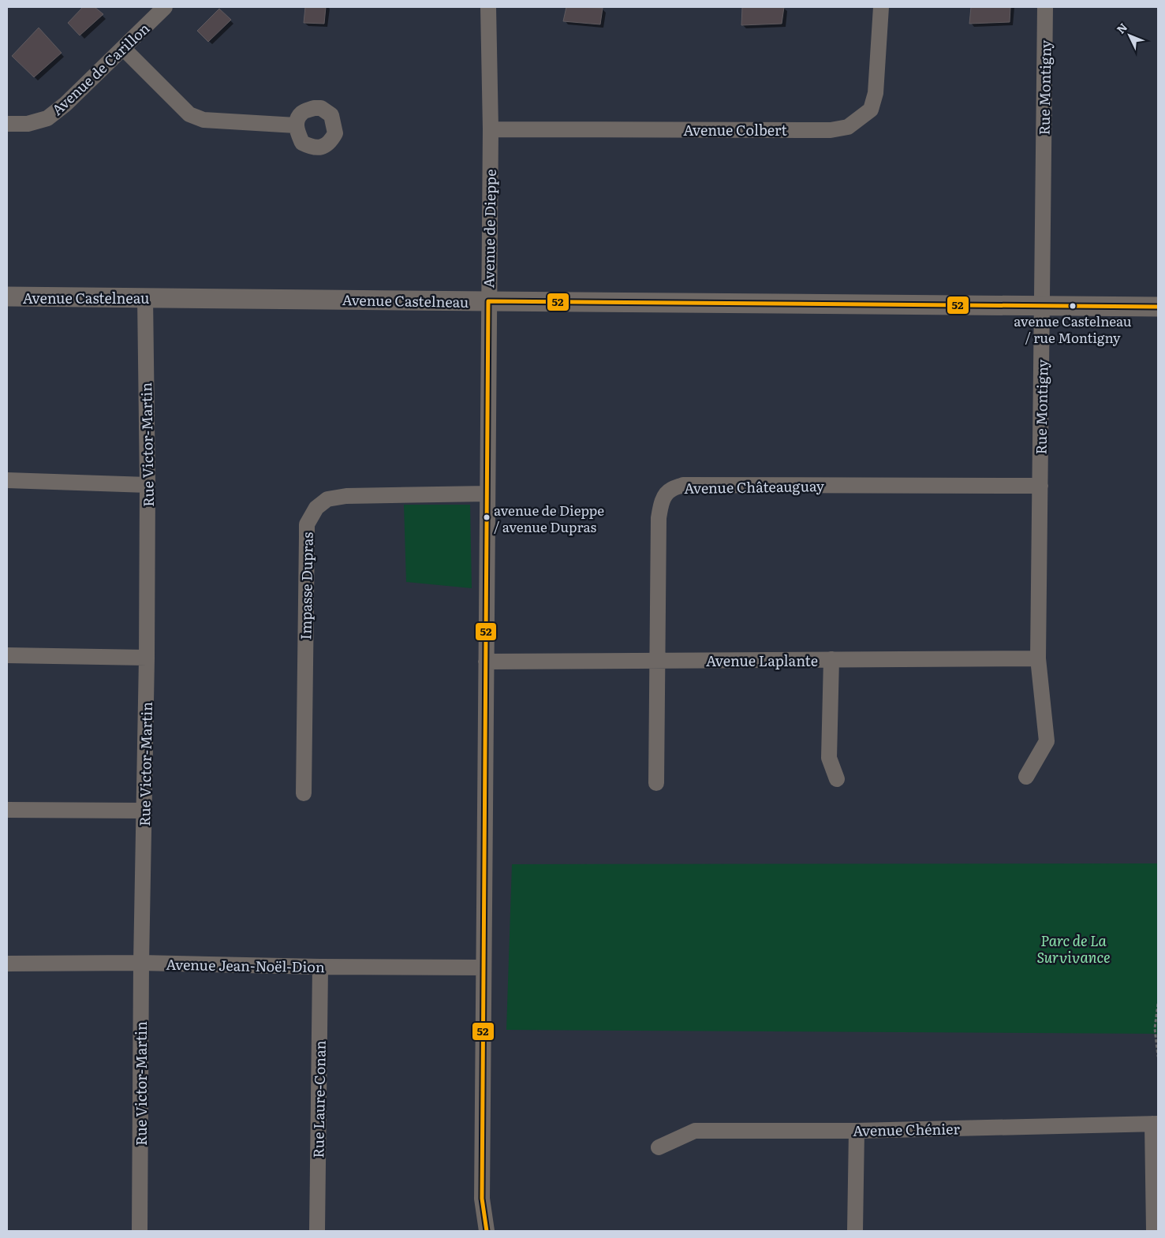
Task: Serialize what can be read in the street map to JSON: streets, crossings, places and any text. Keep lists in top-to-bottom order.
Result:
{
  "streets": {
    "street": [
      "Avenue de Carillon",
      "Rue Montigny",
      "Avenue Colbert",
      "Avenue de Dieppe",
      "Avenue Castelneau",
      "Rue Victor-Martin",
      "Avenue Châteauguay",
      "Impasse Dupras",
      "Avenue Laplante",
      "Avenue Jean-Noël-Dion",
      "Rue Laure-Conan",
      "Avenue Chénier"
    ]
  },
  "crossings": [
    ["Rue Montigny", "Avenue Castelneau"],
    ["Rue Montigny", "Avenue Châteauguay"],
    ["Rue Montigny", "Avenue Laplante"],
    ["Avenue Colbert", "Avenue de Dieppe"],
    ["Avenue de Dieppe", "Avenue Castelneau"],
    ["Avenue de Dieppe", "Impasse Dupras"],
    ["Avenue de Dieppe", "Avenue Laplante"],
    ["Avenue de Dieppe", "Avenue Jean-Noël-Dion"],
    ["Avenue Castelneau", "Rue Victor-Martin"],
    ["Rue Victor-Martin", "Avenue Jean-Noël-Dion"],
    ["Avenue Châteauguay", "Avenue Laplante"],
    ["Avenue Jean-Noël-Dion", "Rue Laure-Conan"]
  ],
  "parks": ["Parc de La Survivance"],
  "places": ["avenue Castelneau / rue Montigny", "avenue de Dieppe / avenue Dupras"],
  "lines": ["transit line 52"],
  "north": "top left"
}
